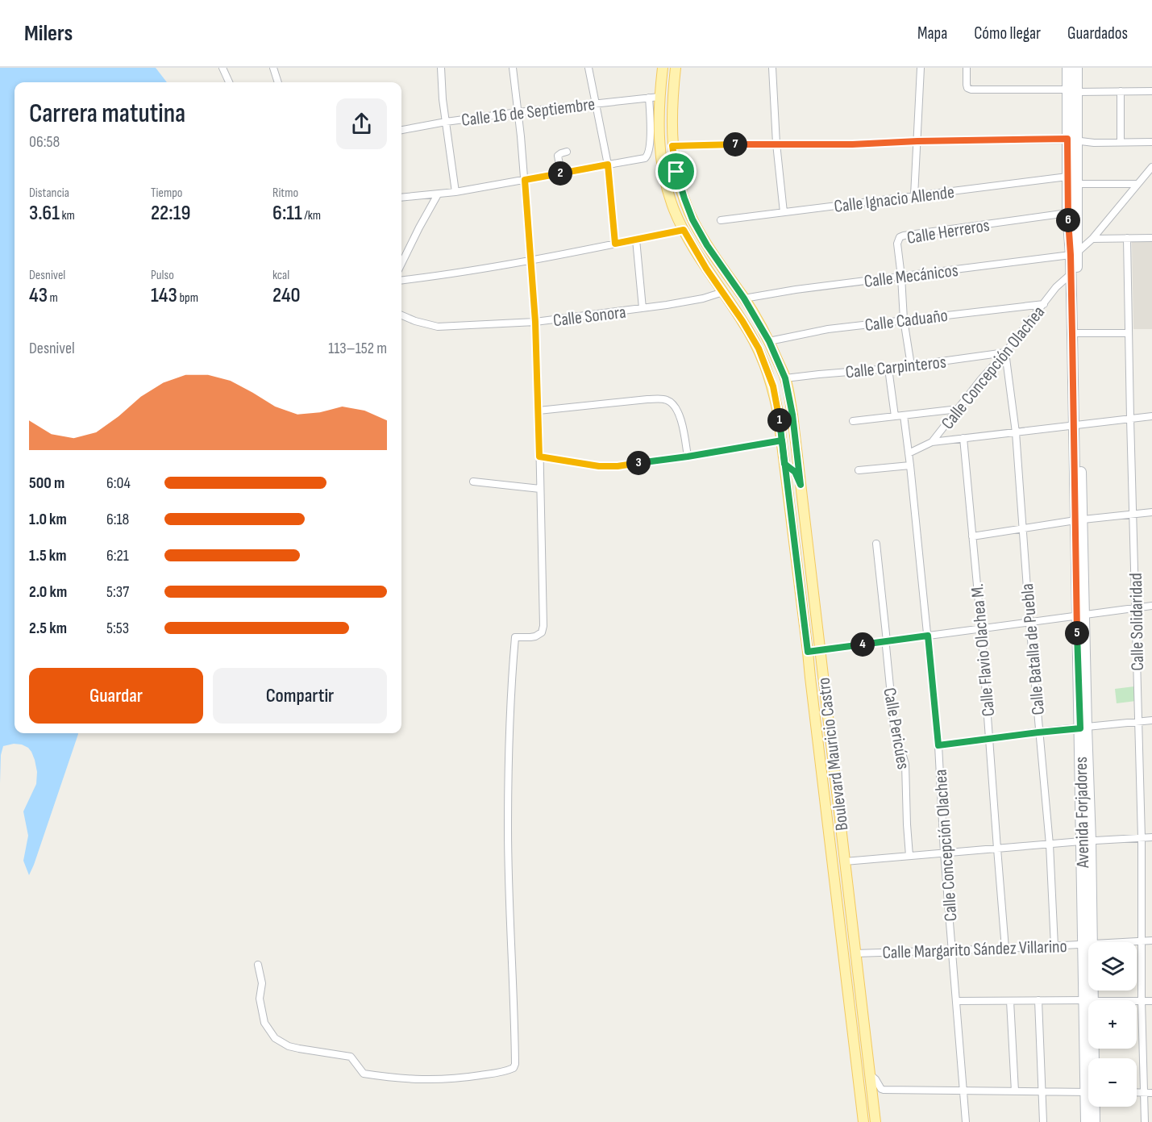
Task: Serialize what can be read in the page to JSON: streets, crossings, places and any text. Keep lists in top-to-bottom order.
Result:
{
  "streets": {
    "main road": ["Boulevard Mauricio Castro", "Avenida Forjadores"],
    "street": [
      "Calle 16 de Septiembre",
      "Calle Ignacio Allende",
      "Calle Herreros",
      "Calle Mecánicos",
      "Calle Sonora",
      "Calle Caduaño",
      "Calle Carpinteros",
      "Calle Concepción Olachea",
      "Calle Solidaridad",
      "Calle Batalla de Puebla",
      "Calle Flavio Olachea M.",
      "Calle Pericúes",
      "Calle Margarito Sández Villarino"
    ]
  },
  "crossings": [
    ["Calle 16 de Septiembre", "Boulevard Mauricio Castro"],
    ["Calle Ignacio Allende", "Avenida Forjadores"],
    ["Calle Herreros", "Calle Mecánicos"],
    ["Calle Herreros", "Calle Caduaño"],
    ["Calle Herreros", "Calle Carpinteros"],
    ["Calle Herreros", "Avenida Forjadores"],
    ["Calle Mecánicos", "Boulevard Mauricio Castro"],
    ["Calle Mecánicos", "Avenida Forjadores"],
    ["Calle Sonora", "Boulevard Mauricio Castro"],
    ["Calle Caduaño", "Calle Concepción Olachea"],
    ["Calle Caduaño", "Boulevard Mauricio Castro"],
    ["Calle Carpinteros", "Calle Concepción Olachea"],
    ["Calle Carpinteros", "Calle Batalla de Puebla"],
    ["Calle Carpinteros", "Boulevard Mauricio Castro"],
    ["Calle Concepción Olachea", "Calle Batalla de Puebla"],
    ["Calle Concepción Olachea", "Avenida Forjadores"],
    ["Calle Concepción Olachea", "Calle Margarito Sández Villarino"],
    ["Calle Solidaridad", "Calle Margarito Sández Villarino"],
    ["Calle Batalla de Puebla", "Calle Margarito Sández Villarino"],
    ["Calle Flavio Olachea M.", "Calle Margarito Sández Villarino"],
    ["Boulevard Mauricio Castro", "Calle Margarito Sández Villarino"],
    ["Avenida Forjadores", "Calle Margarito Sández Villarino"]
  ],
  "page": {
    "header": "Milers",
    "nav": ["Mapa", "Cómo llegar", "Guardados"],
    "heading": ["Carrera matutina", "06:58"],
    "pins": [
      "7",
      "2",
      "6",
      "1",
      "3",
      "5",
      "4"
    ],
    "stats": [
      ["Distancia", "3.61 km"],
      ["Tiempo", "22:19"],
      ["Ritmo", "6:11 /km"],
      ["Desnivel", "43 m"],
      ["Pulso", "143 bpm"],
      ["kcal", "240"]
    ],
    "chart": ["Desnivel", "113–152 m"],
    "list": [
      {
        "name": "500 m",
        "note": "6:04"
      },
      {
        "name": "1.0 km",
        "note": "6:18"
      },
      {
        "name": "1.5 km",
        "note": "6:21"
      },
      {
        "name": "2.0 km",
        "note": "5:37"
      },
      {
        "name": "2.5 km",
        "note": "5:53"
      }
    ],
    "buttons": ["Guardar", "Compartir"],
    "map_buttons": ["+", "−"]
  }
}
